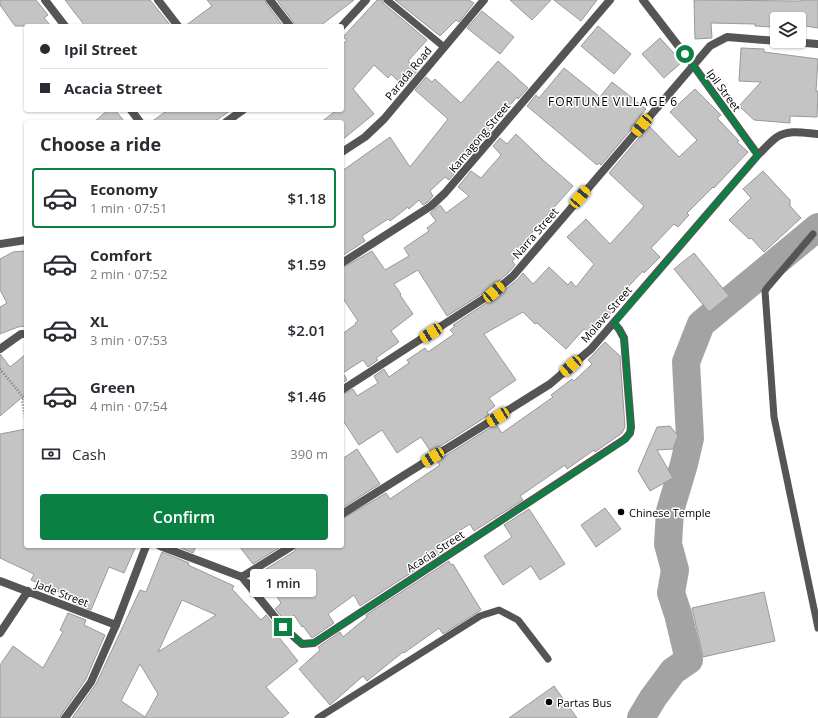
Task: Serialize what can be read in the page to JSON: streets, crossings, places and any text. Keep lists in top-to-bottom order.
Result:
{
  "streets": {
    "street": [
      "Parada Road",
      "Ipil Street",
      "Kamagong Street",
      "Narra Street",
      "Molave Street",
      "Acacia Street",
      "Jade Street"
    ]
  },
  "crossings": [
    ["Ipil Street", "Narra Street"],
    ["Ipil Street", "Molave Street"],
    ["Molave Street", "Acacia Street"]
  ],
  "districts": ["FORTUNE VILLAGE 6"],
  "places": ["Chinese Temple", "Partas Bus"],
  "page": {
    "banner": ["Ipil Street", "Acacia Street"],
    "heading": "Choose a ride",
    "list": [
      {
        "name": "Economy",
        "note": "1 min · 07:51",
        "value": "$1.18"
      },
      {
        "name": "Comfort",
        "note": "2 min · 07:52",
        "value": "$1.59"
      },
      {
        "name": "XL",
        "note": "3 min · 07:53",
        "value": "$2.01"
      },
      {
        "name": "Green",
        "note": "4 min · 07:54",
        "value": "$1.46"
      }
    ],
    "pay": ["Cash", "390 m"],
    "buttons": "Confirm",
    "bubble": "1 min"
  }
}
